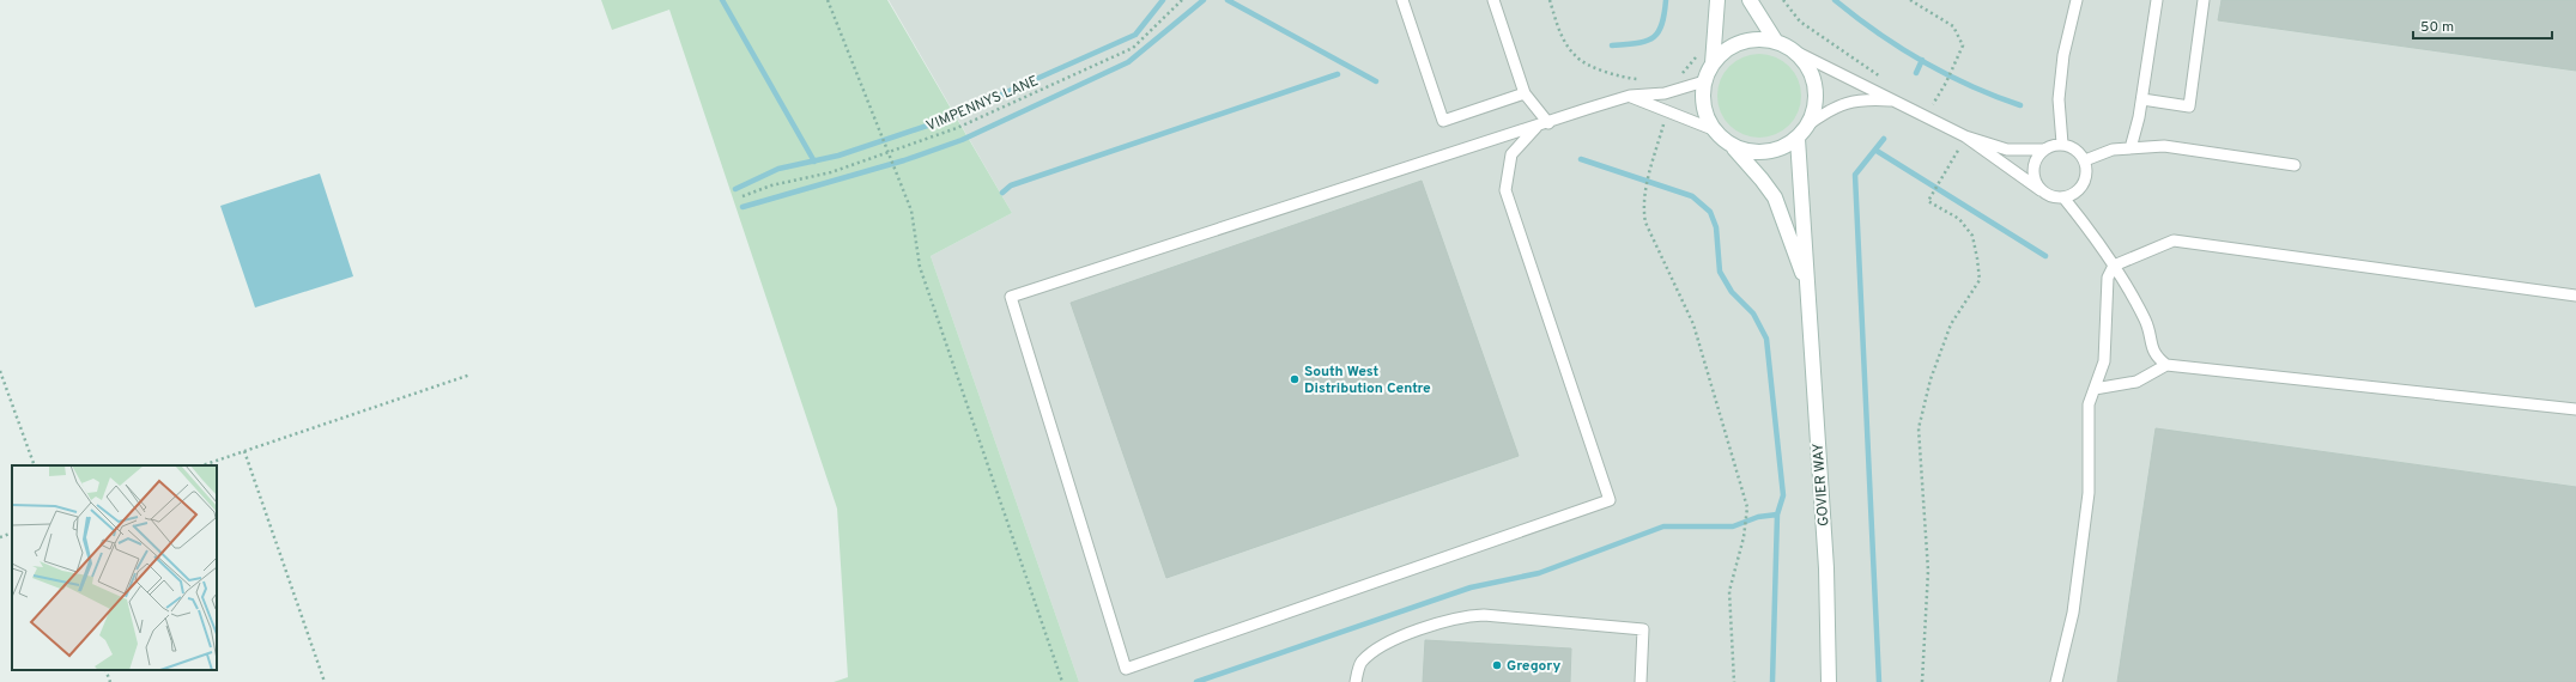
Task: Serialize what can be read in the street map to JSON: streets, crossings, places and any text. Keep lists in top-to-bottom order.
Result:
{
  "streets": {
    "street": ["GOVIER WAY"],
    "path": ["VIMPENNYS LANE"]
  },
  "places": ["South West Distribution Centre", "Gregory"],
  "scale_bar": "50 m"
}
